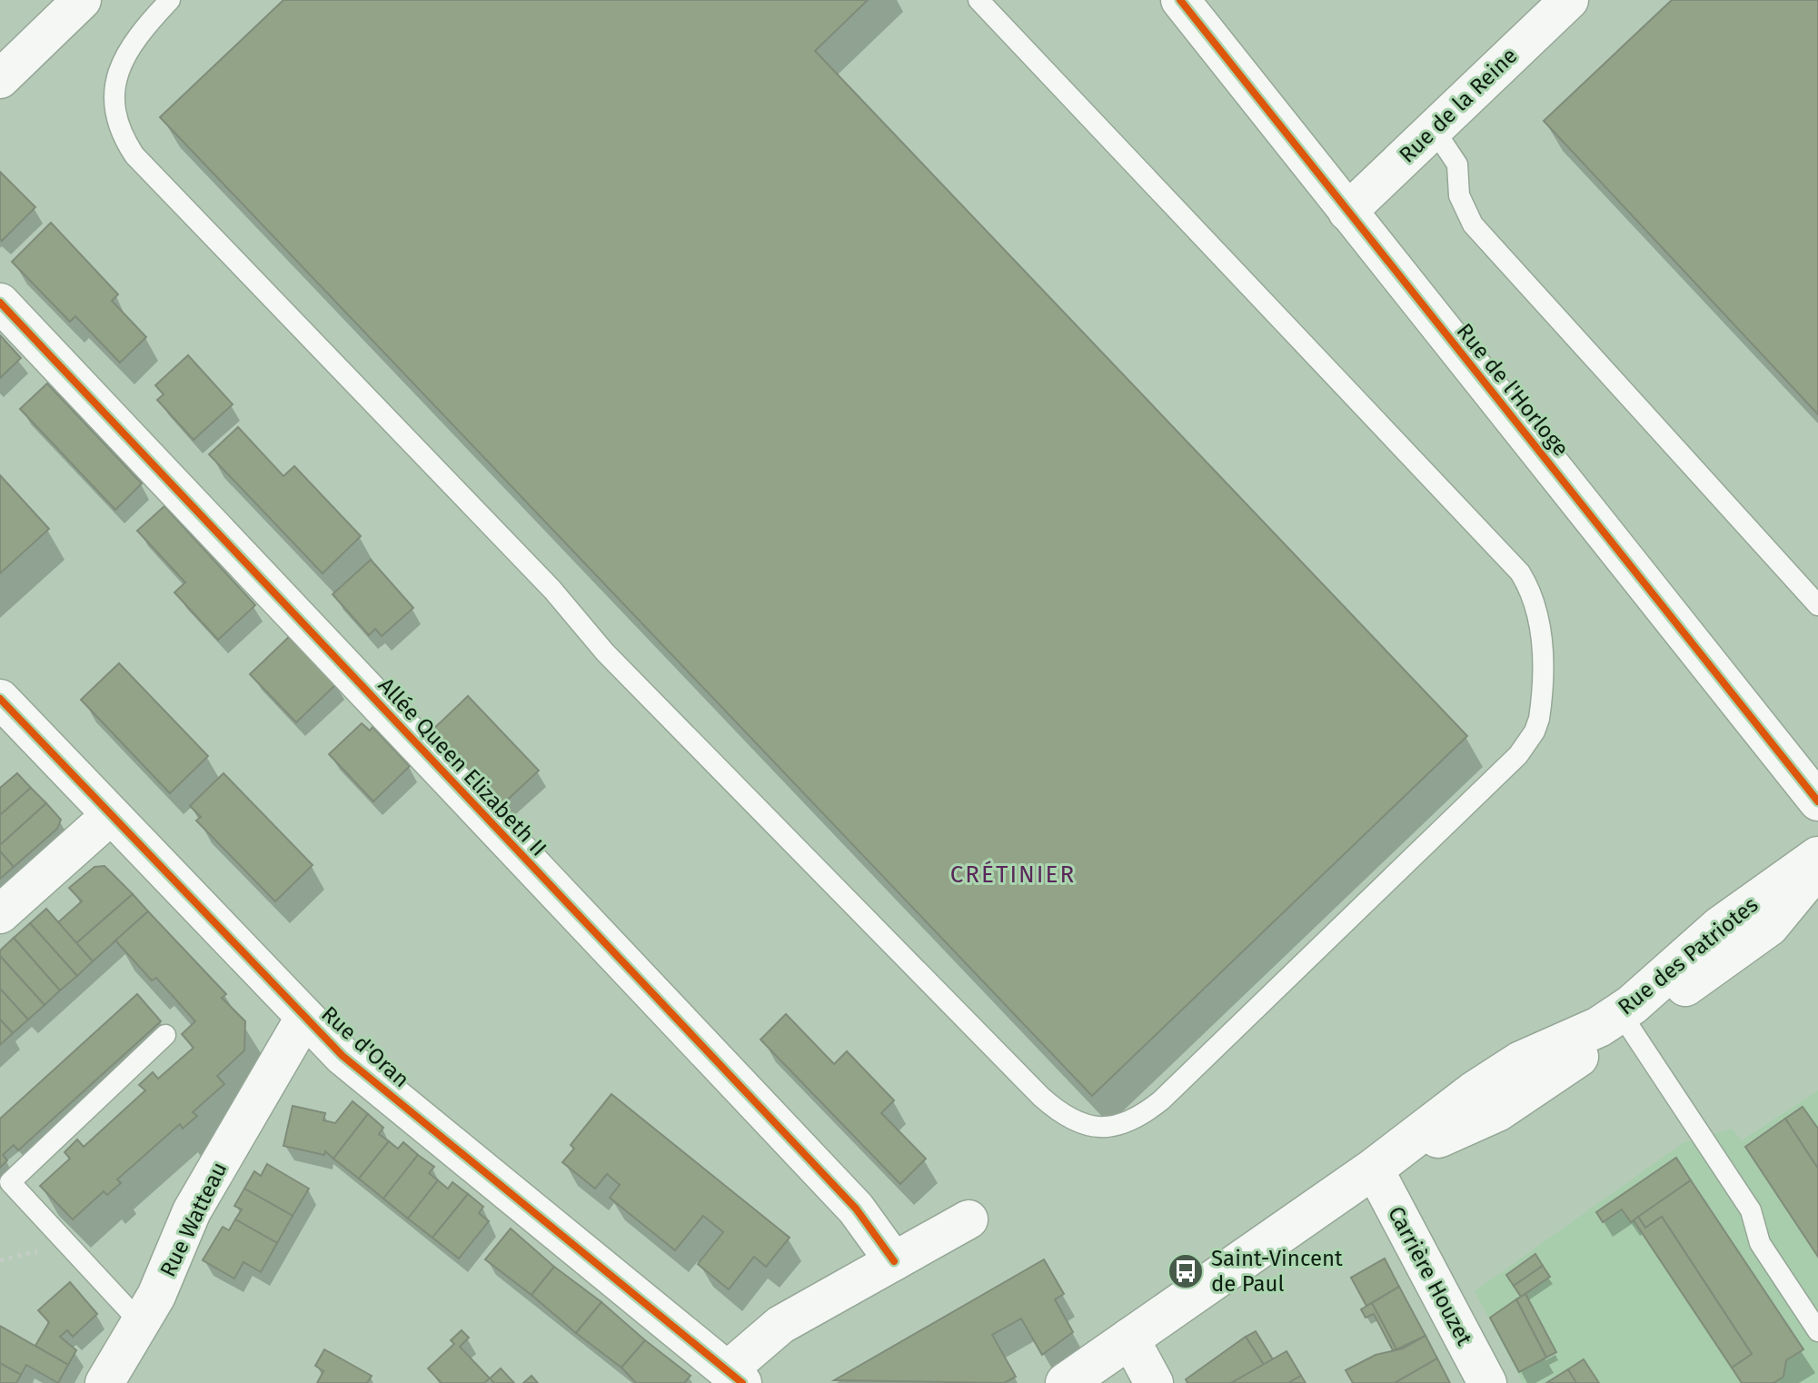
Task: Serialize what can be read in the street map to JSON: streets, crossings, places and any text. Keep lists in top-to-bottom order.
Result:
{
  "streets": {
    "street": [
      "Rue de la Reine",
      "Rue de l'Horloge",
      "Allée Queen Elizabeth II",
      "Rue des Patriotes",
      "Rue d'Oran",
      "Rue Watteau",
      "Carrière Houzet"
    ]
  },
  "crossings": [
    ["Rue de la Reine", "Rue de l'Horloge"],
    ["Rue des Patriotes", "Carrière Houzet"],
    ["Rue d'Oran", "Rue Watteau"]
  ],
  "districts": ["CRÉTINIER"],
  "places": {
    "bus stop": ["Saint-Vincent de Paul"]
  }
}
